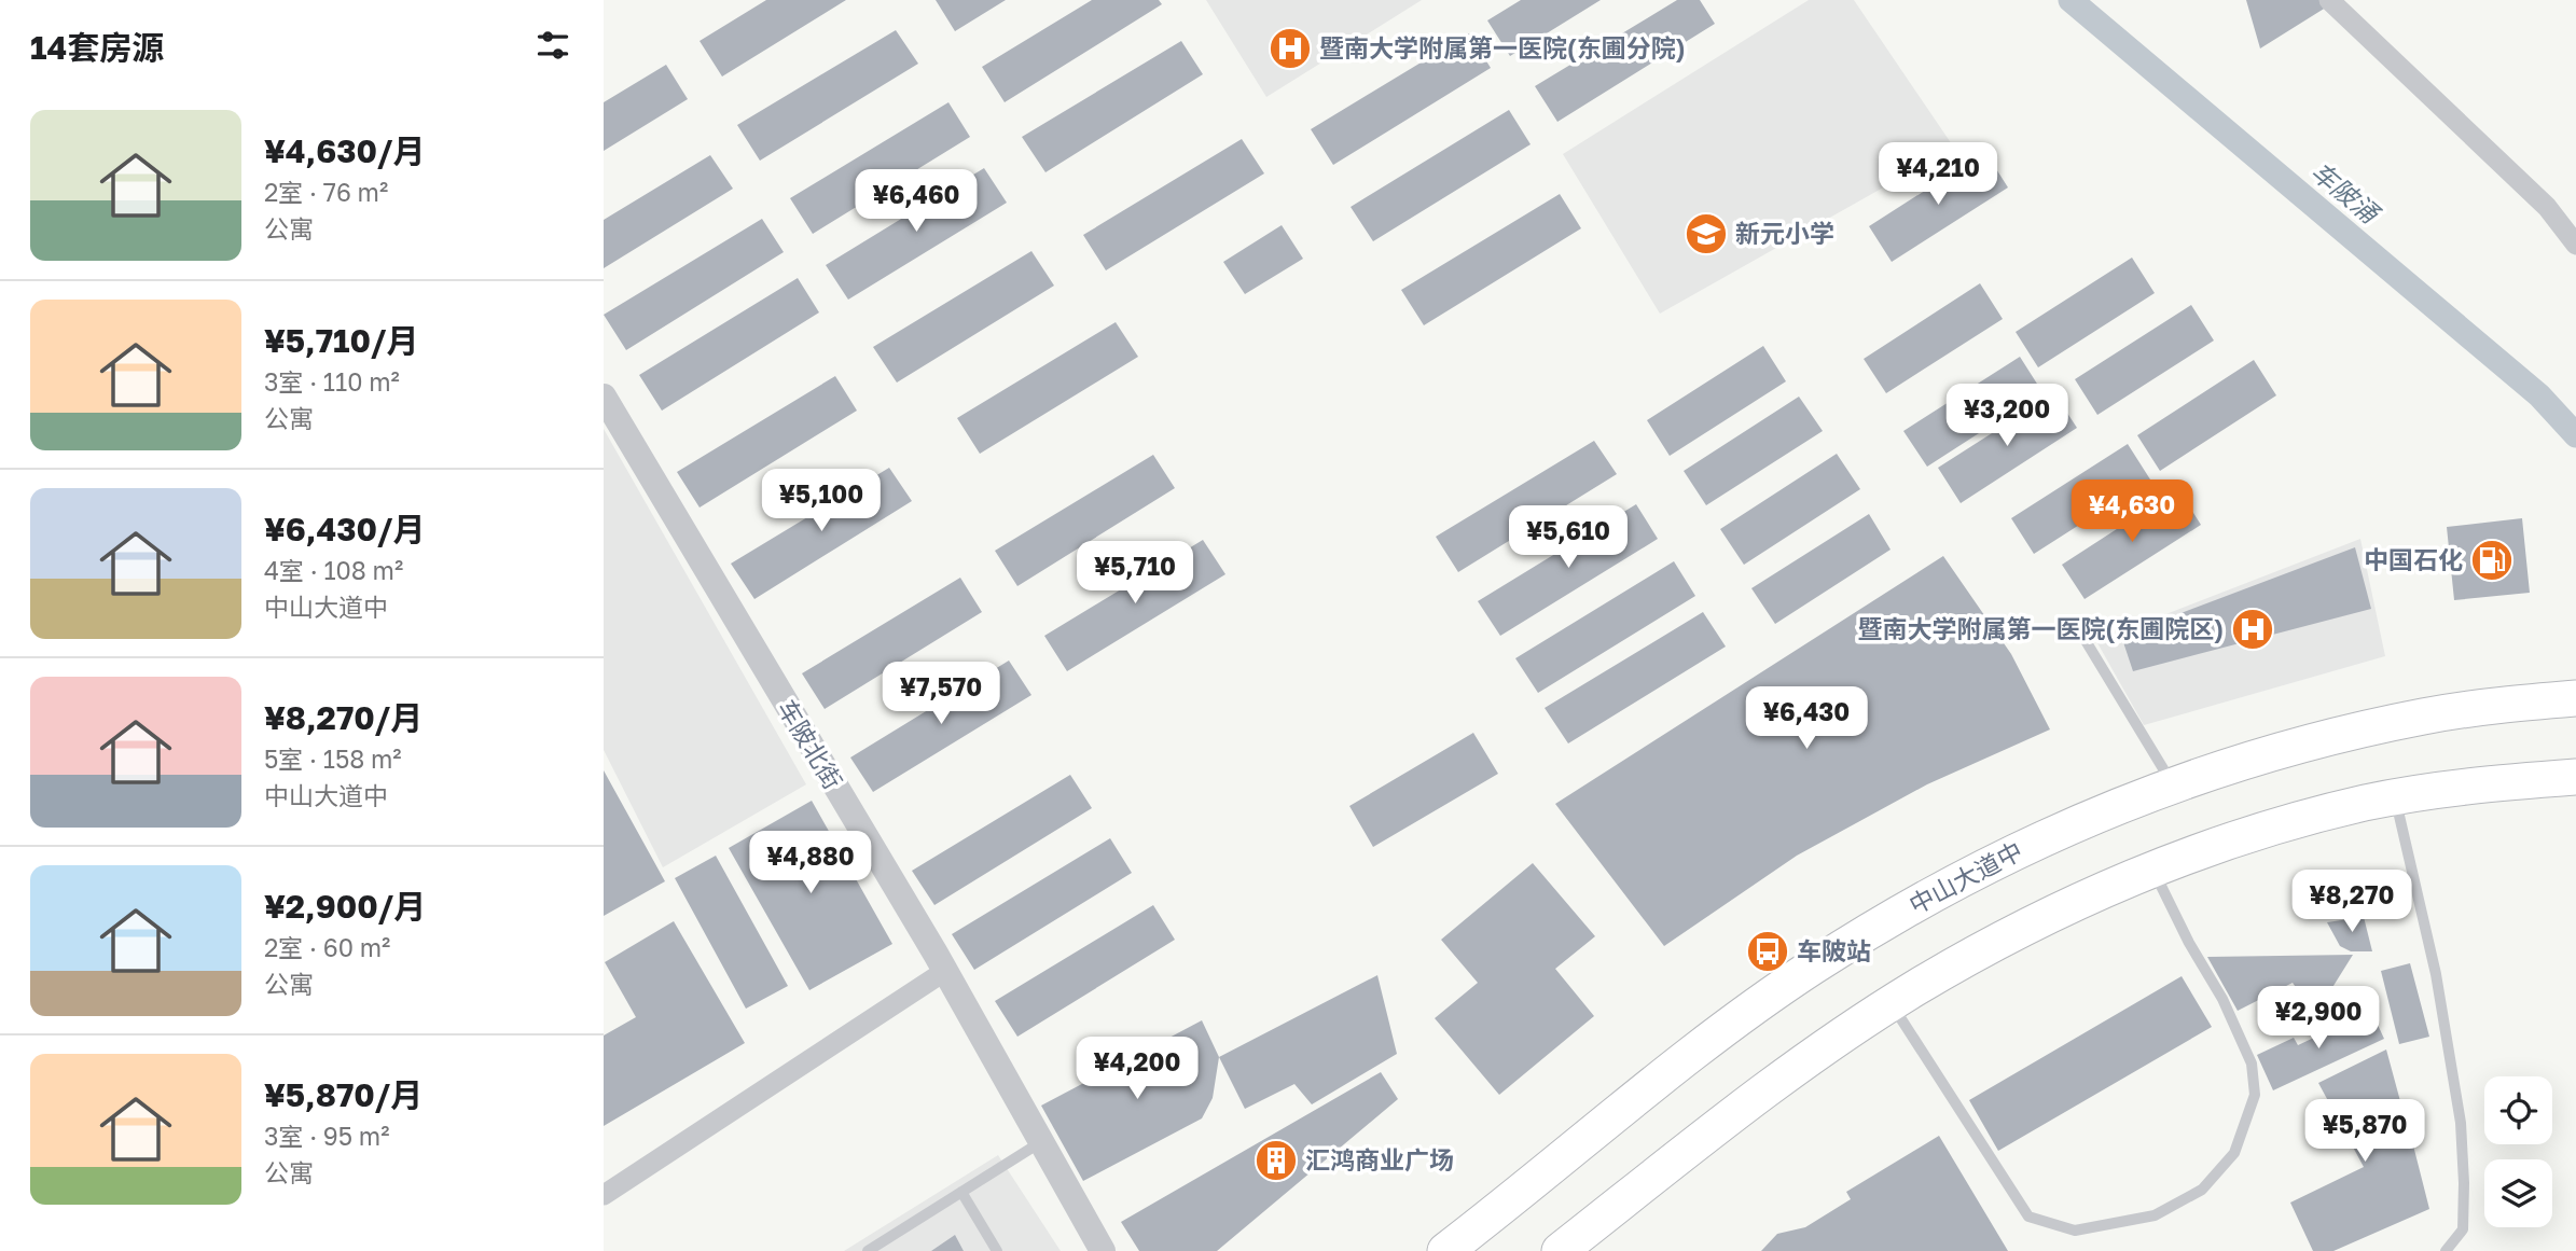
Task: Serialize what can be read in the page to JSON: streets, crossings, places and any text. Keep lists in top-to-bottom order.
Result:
{
  "streets": {
    "highway": ["中山大道中"],
    "street": ["车陂北街"]
  },
  "water": ["车陂涌"],
  "places": {
    "hospital": ["暨南大学附属第一医院(东圃分院)", "暨南大学附属第一医院(东圃院区)"],
    "school or university": ["新元小学"],
    "fuel station": ["中国石化"],
    "bus stop": ["车陂站"],
    "building": ["汇鸿商业广场"]
  },
  "page": {
    "heading": "14套房源",
    "list": [
      {
        "name": "¥4,630/月",
        "note": "2室 · 76 m² · 公寓"
      },
      {
        "name": "¥5,710/月",
        "note": "3室 · 110 m² · 公寓"
      },
      {
        "name": "¥6,430/月",
        "note": "4室 · 108 m² · 中山大道中"
      },
      {
        "name": "¥8,270/月",
        "note": "5室 · 158 m² · 中山大道中"
      },
      {
        "name": "¥2,900/月",
        "note": "2室 · 60 m² · 公寓"
      },
      {
        "name": "¥5,870/月",
        "note": "3室 · 95 m² · 公寓"
      }
    ],
    "price": [
      "¥4,210",
      "¥6,460",
      "¥3,200",
      "¥5,100",
      "¥4,630",
      "¥5,610",
      "¥5,710",
      "¥7,570",
      "¥6,430",
      "¥4,880",
      "¥8,270",
      "¥2,900",
      "¥4,200",
      "¥5,870"
    ]
  }
}
